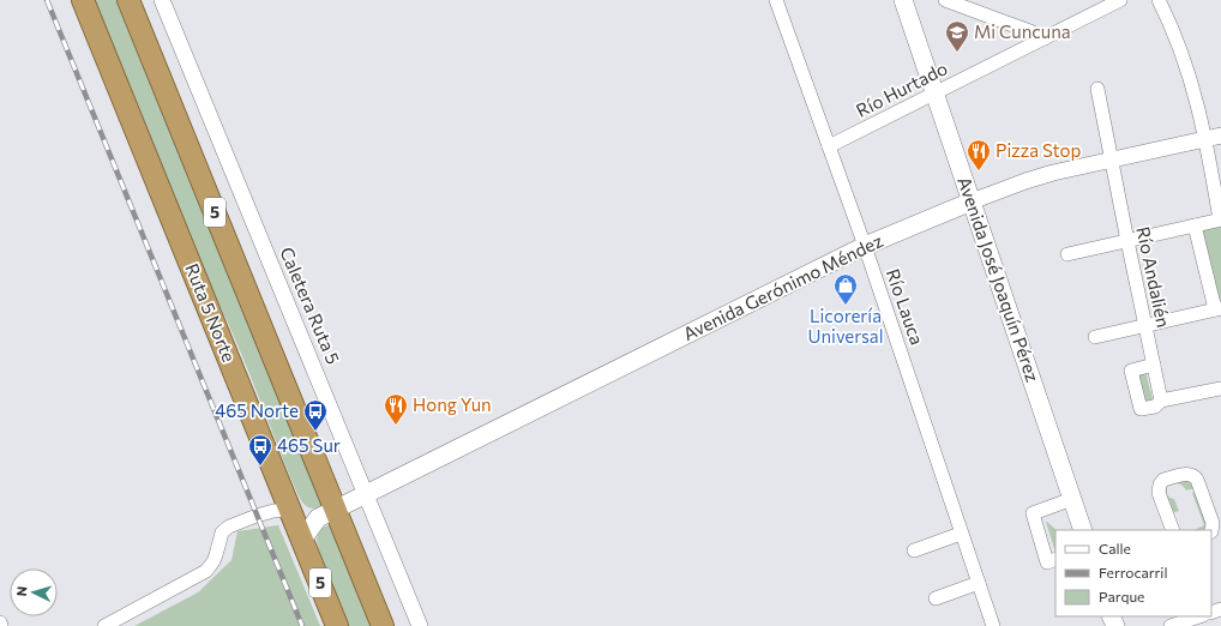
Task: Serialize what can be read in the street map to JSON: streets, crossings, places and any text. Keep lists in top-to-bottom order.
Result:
{
  "streets": {
    "highway": ["5", "Ruta 5 Norte"],
    "main road": ["Avenida José Joaquín Pérez", "Avenida Gerónimo Méndez"],
    "street": [
      "Río Hurtado",
      "Río Andalién",
      "Caletera Ruta 5",
      "Río Lauca"
    ]
  },
  "crossings": [
    ["Río Hurtado", "Avenida José Joaquín Pérez"],
    ["Río Hurtado", "Río Lauca"],
    ["5", "Avenida Gerónimo Méndez"],
    ["Río Andalién", "Avenida Gerónimo Méndez"],
    ["Avenida José Joaquín Pérez", "Avenida Gerónimo Méndez"],
    ["Avenida Gerónimo Méndez", "Caletera Ruta 5"],
    ["Avenida Gerónimo Méndez", "Río Lauca"]
  ],
  "places": {
    "school or university": ["Mi Cuncuna"],
    "restaurant": ["Pizza Stop", "Hong Yun"],
    "shop": ["Licorería Universal"],
    "bus stop": ["465 Norte", "465 Sur"]
  },
  "legend": ["Calle", "Ferrocarril", "Parque"],
  "north": "left"
}
